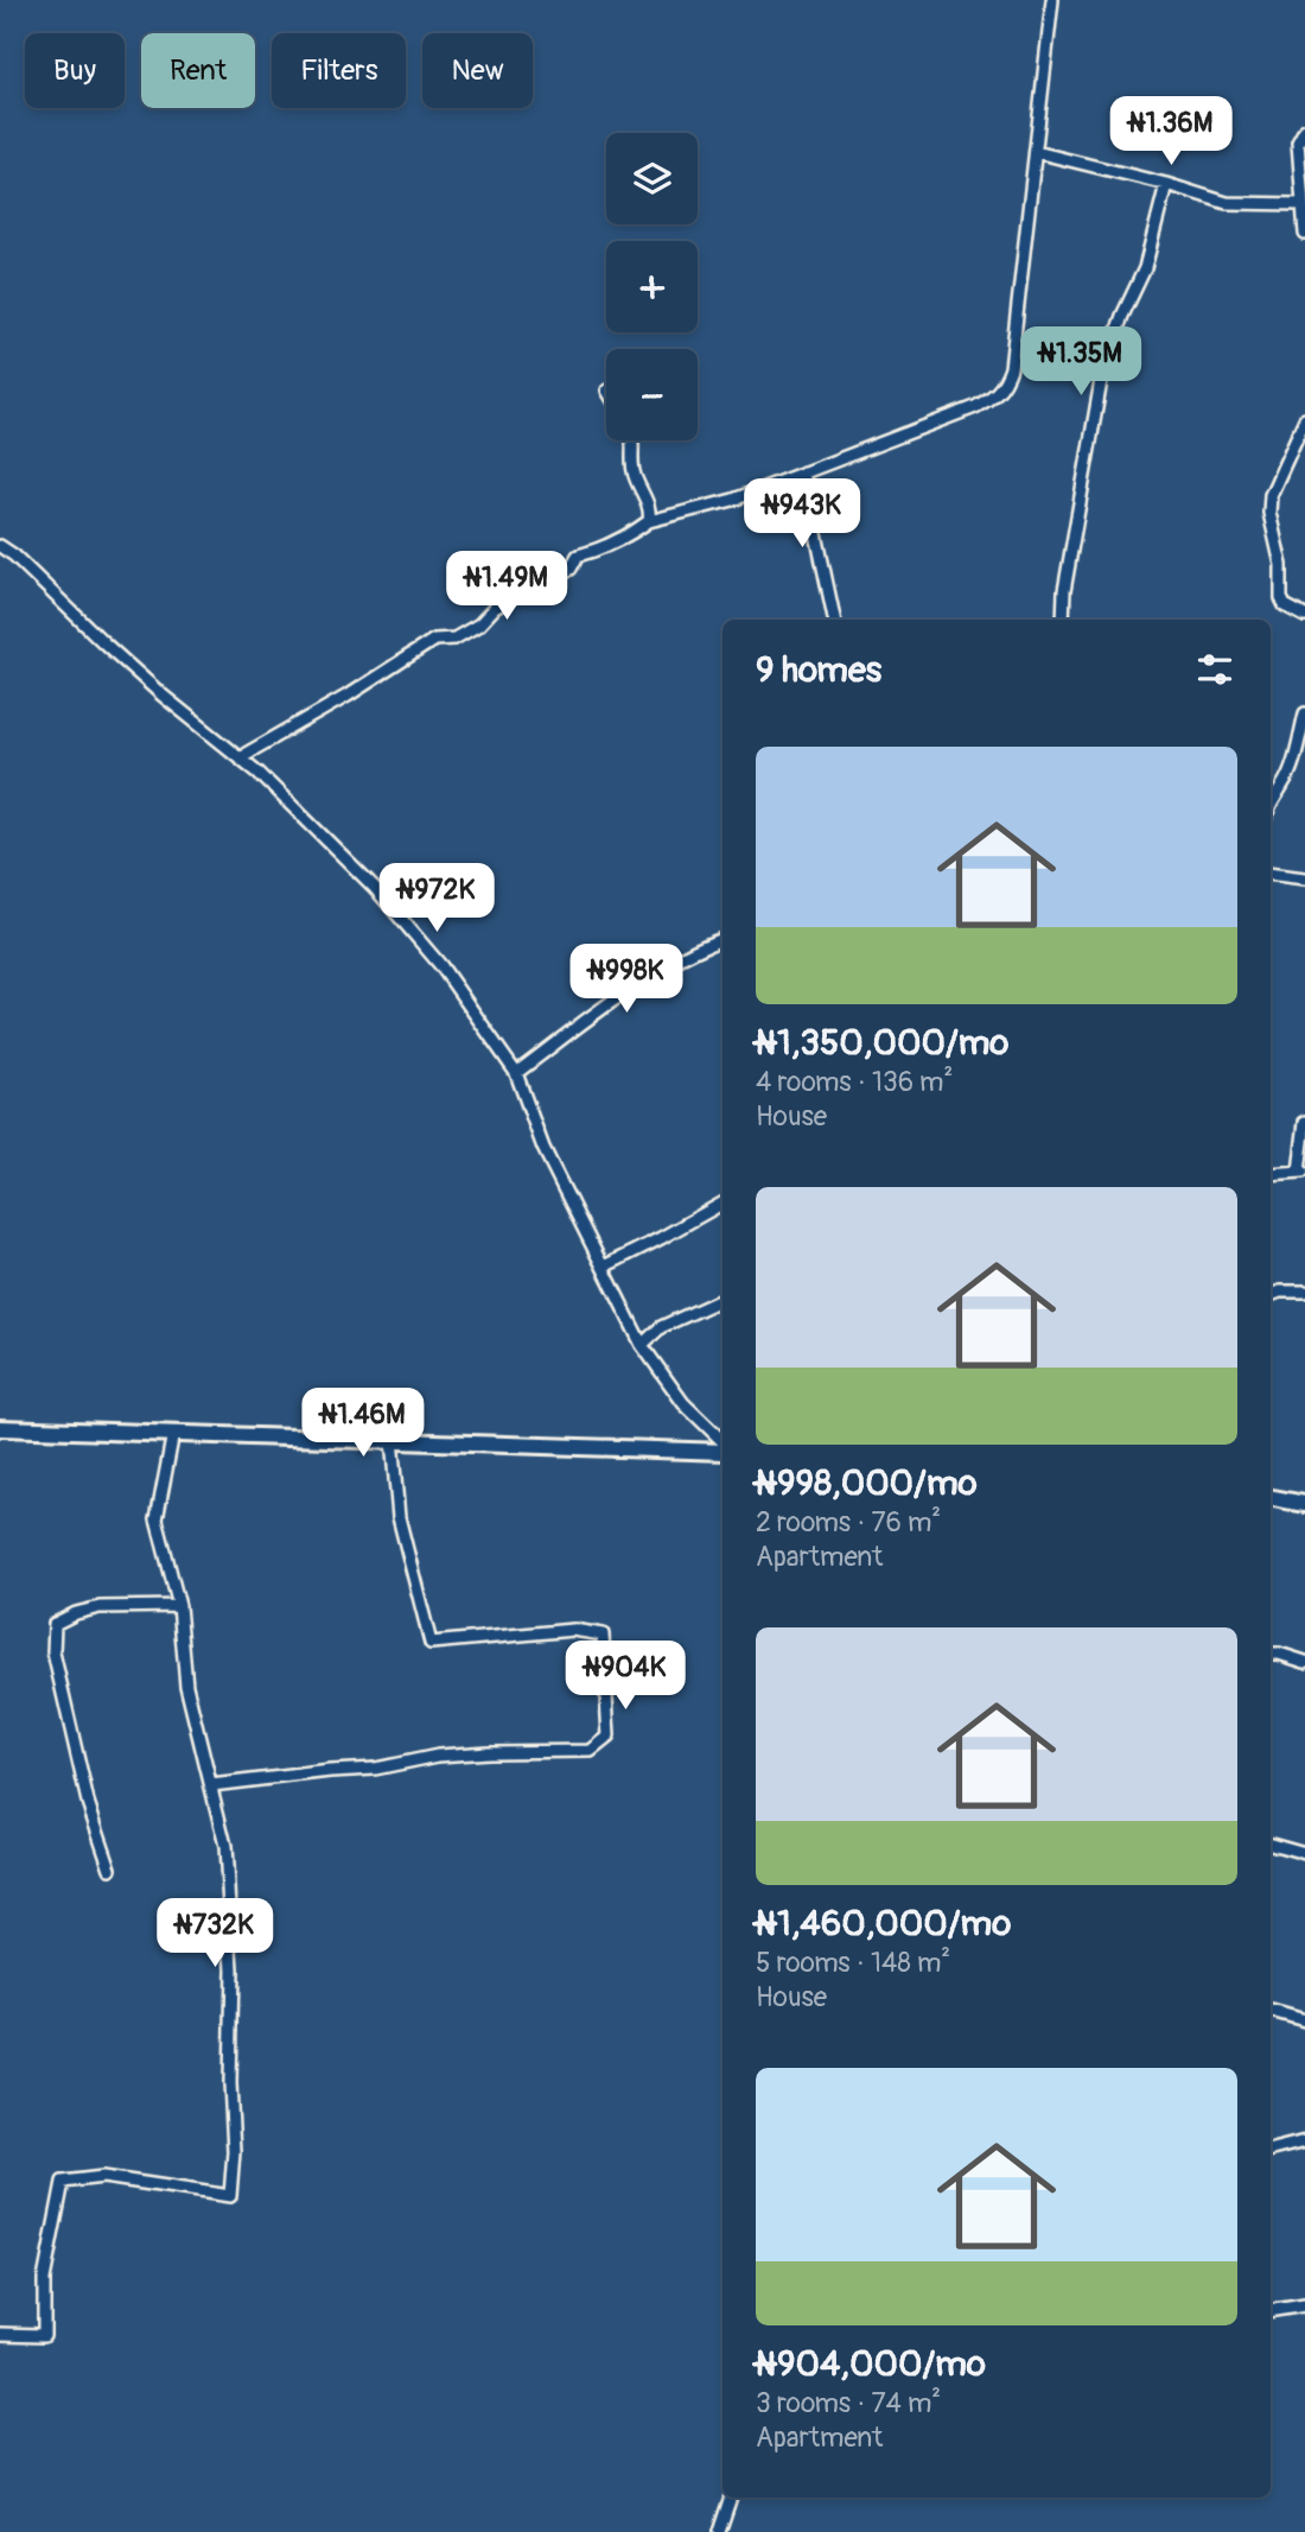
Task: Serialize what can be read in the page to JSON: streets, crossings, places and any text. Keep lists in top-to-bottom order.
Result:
{
  "page": {
    "chip": [
      "Buy",
      "Rent",
      "Filters",
      "New"
    ],
    "price": [
      "₦1.36M",
      "₦1.35M",
      "₦943K",
      "₦1.49M",
      "₦972K",
      "₦998K",
      "₦1.46M",
      "₦904K",
      "₦732K"
    ],
    "map_buttons": ["+", "−"],
    "heading": "9 homes",
    "list": [
      {
        "name": "₦1,350,000/mo",
        "note": "4 rooms · 136 m² · House"
      },
      {
        "name": "₦998,000/mo",
        "note": "2 rooms · 76 m² · Apartment"
      },
      {
        "name": "₦1,460,000/mo",
        "note": "5 rooms · 148 m² · House"
      },
      {
        "name": "₦904,000/mo",
        "note": "3 rooms · 74 m² · Apartment"
      }
    ]
  }
}
